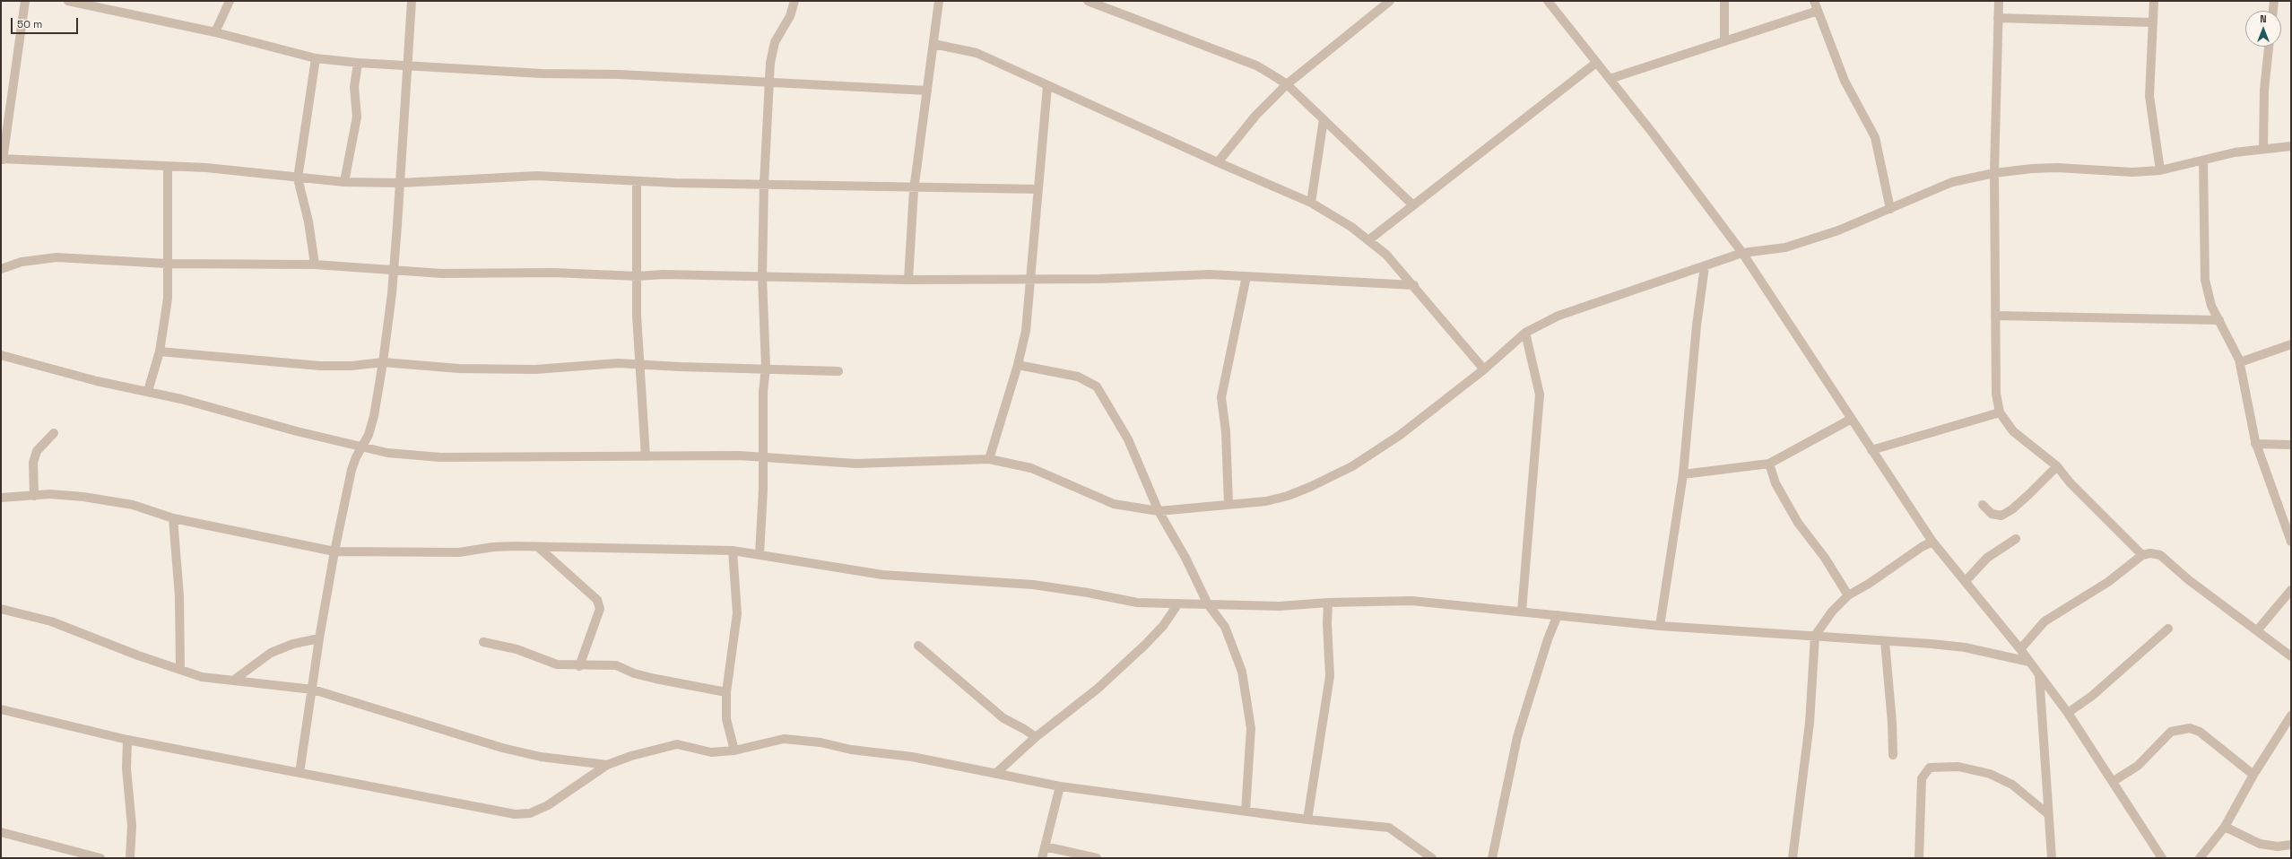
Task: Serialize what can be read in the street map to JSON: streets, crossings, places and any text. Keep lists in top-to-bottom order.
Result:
{
  "scale_bar": "50 m",
  "north": "top"
}
